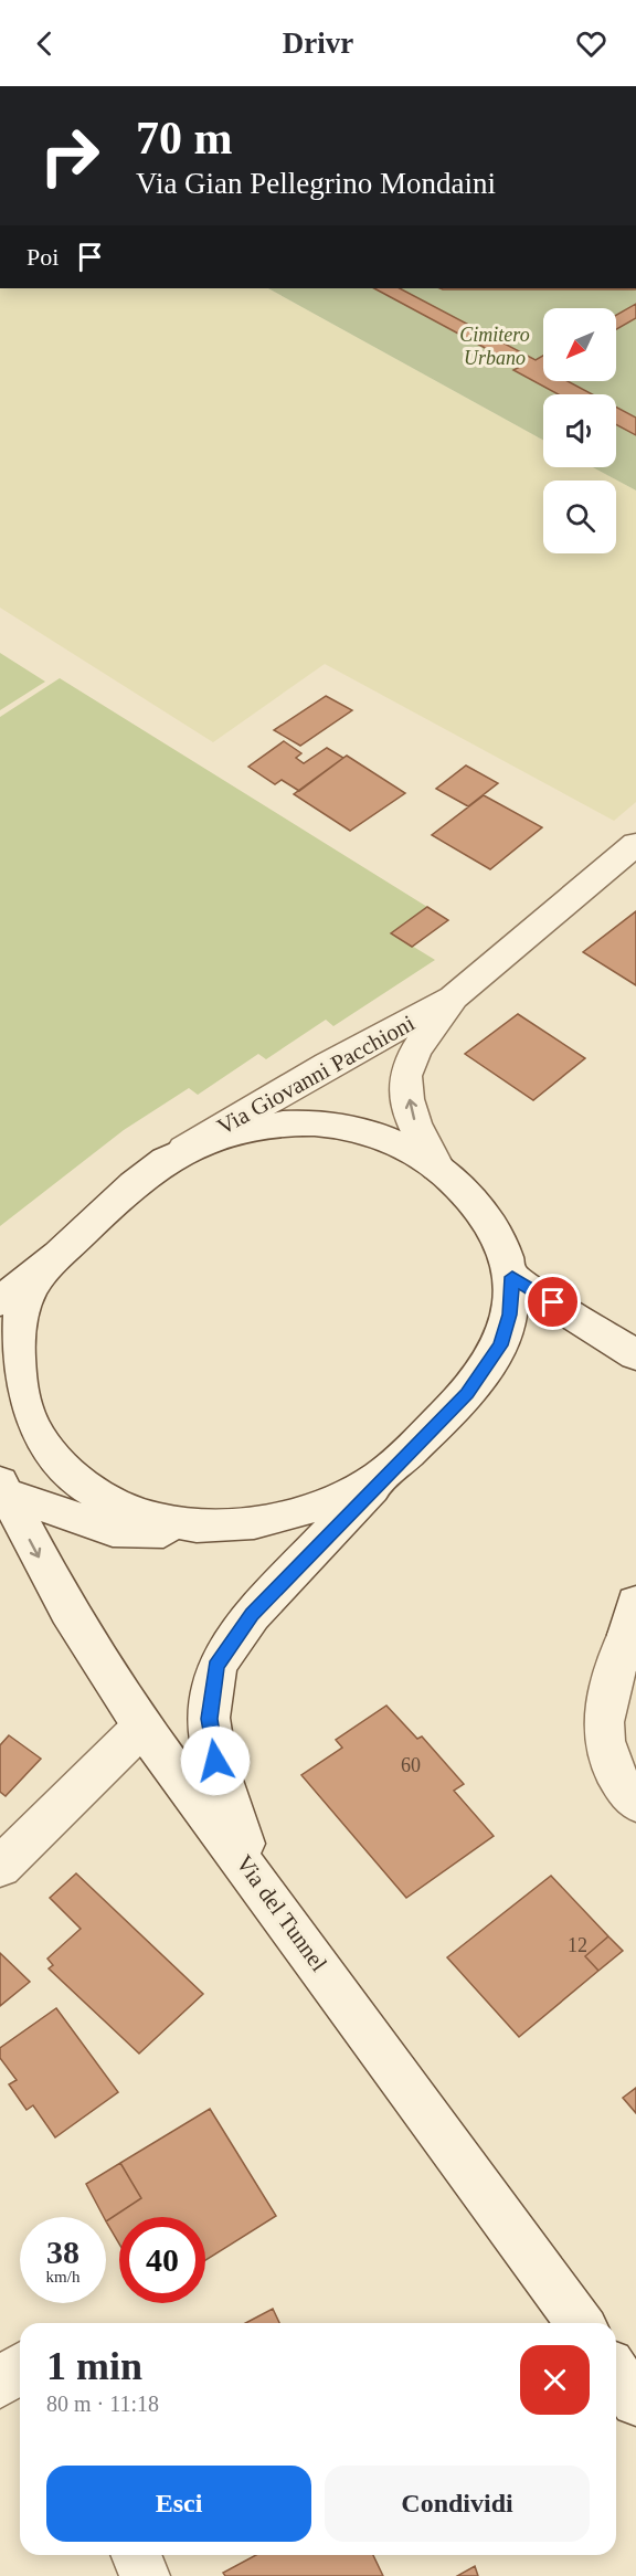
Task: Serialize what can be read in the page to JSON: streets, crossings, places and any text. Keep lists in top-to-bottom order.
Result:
{
  "streets": {
    "street": ["Via Giovanni Pacchioni", "Via del Tunnel"]
  },
  "parks": ["Cimitero Urbano"],
  "house_numbers": ["60", "12"],
  "north": "bottom left",
  "page": {
    "header": "Drivr",
    "turn": ["70 m", "Via Gian Pellegrino Mondaini"],
    "then": "Poi",
    "speed": "38 km/h",
    "limit": "40",
    "heading": ["1 min", "80 m · 11:18"],
    "buttons": ["Esci", "Condividi"]
  }
}
